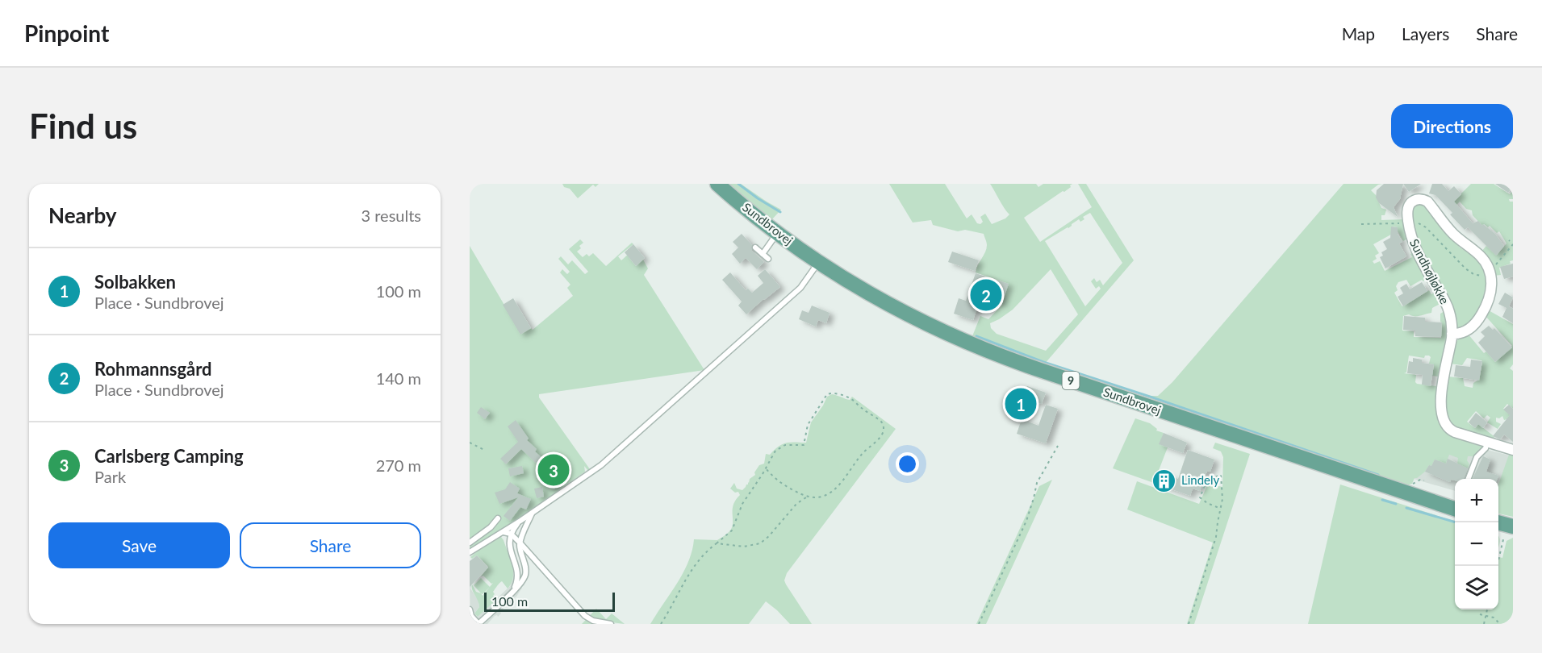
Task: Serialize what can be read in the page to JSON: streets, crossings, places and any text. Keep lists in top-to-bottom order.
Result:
{
  "streets": {
    "main road": ["Sundbrovej", "9"],
    "street": ["Sundhøjløkke"]
  },
  "places": {
    "building": ["Lindely"]
  },
  "scale_bar": "100 m",
  "page": {
    "header": "Pinpoint",
    "nav": ["Map", "Layers", "Share"],
    "buttons": [
      "Directions",
      ["Save", "Share"]
    ],
    "title": "Find us",
    "heading": ["Nearby", "3 results"],
    "list": [
      {
        "mark": "1",
        "name": "Solbakken",
        "note": "Place · Sundbrovej",
        "value": "100 m"
      },
      {
        "mark": "2",
        "name": "Rohmannsgård",
        "note": "Place · Sundbrovej",
        "value": "140 m"
      },
      {
        "mark": "3",
        "name": "Carlsberg Camping",
        "note": "Park",
        "value": "270 m"
      }
    ],
    "pins": ["2", "1", "3"],
    "map_buttons": ["+", "−"],
    "scale": "100 m"
  }
}
